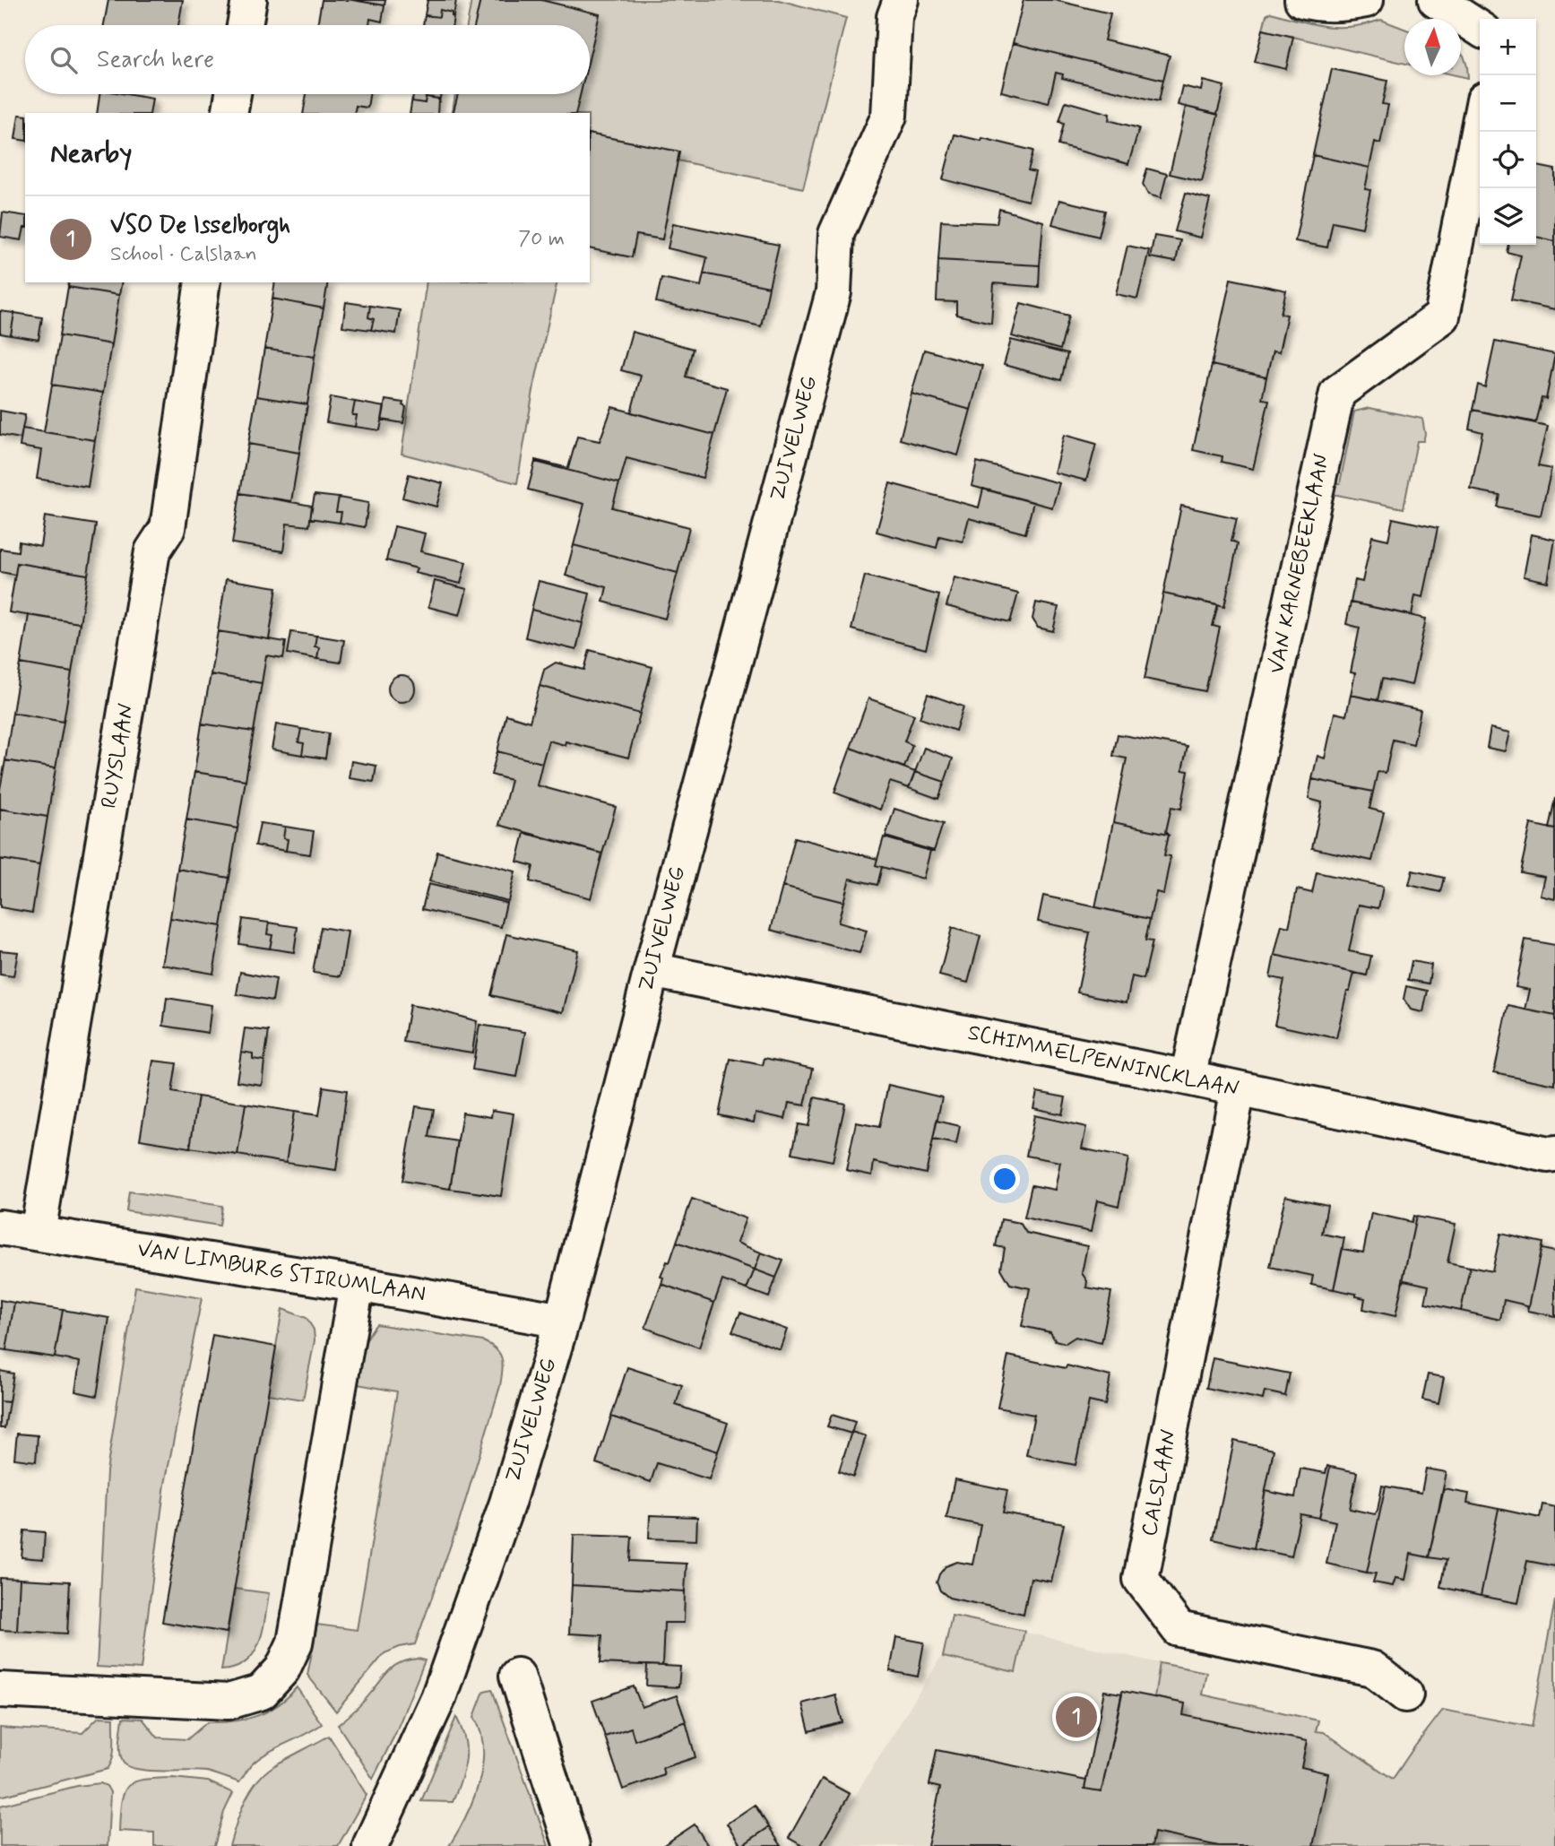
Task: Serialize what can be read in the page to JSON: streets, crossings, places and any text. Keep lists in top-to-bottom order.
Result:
{
  "streets": {
    "street": [
      "ZUIVELWEG",
      "VAN KARNEBEEKLAAN",
      "RUYSLAAN",
      "SCHIMMELPENNINCKLAAN",
      "VAN LIMBURG STIRUMLAAN",
      "CALSLAAN"
    ]
  },
  "crossings": [
    ["ZUIVELWEG", "SCHIMMELPENNINCKLAAN"],
    ["ZUIVELWEG", "VAN LIMBURG STIRUMLAAN"],
    ["VAN KARNEBEEKLAAN", "SCHIMMELPENNINCKLAAN"],
    ["RUYSLAAN", "VAN LIMBURG STIRUMLAAN"],
    ["SCHIMMELPENNINCKLAAN", "CALSLAAN"]
  ],
  "north": "top",
  "page": {
    "map_buttons": ["+", "−"],
    "search": "Search here",
    "heading": "Nearby",
    "list": [
      {
        "mark": "1",
        "name": "VSO De Isselborgh",
        "note": "School · Calslaan",
        "value": "70 m"
      }
    ],
    "pins": "1"
  }
}
